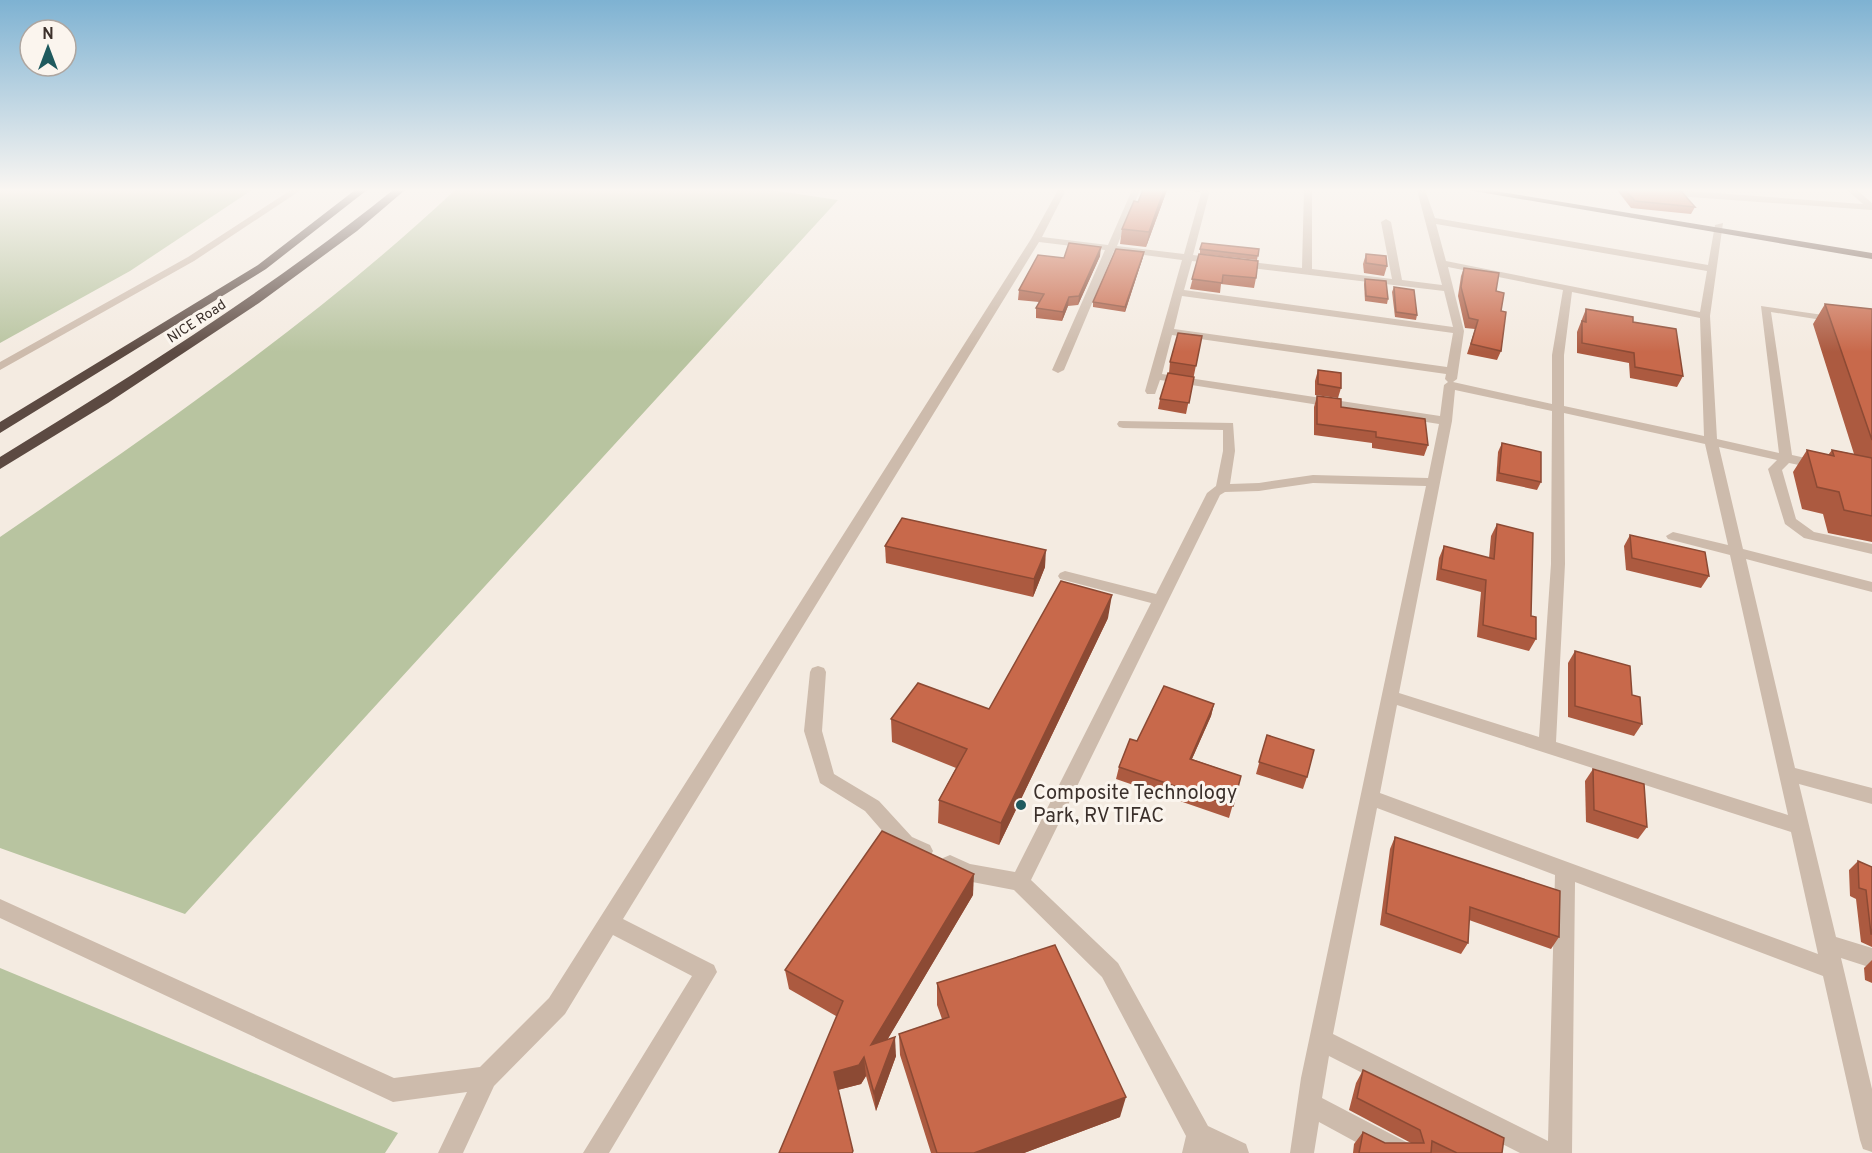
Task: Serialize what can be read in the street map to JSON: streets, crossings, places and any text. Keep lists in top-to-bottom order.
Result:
{
  "streets": {
    "highway": ["NICE Road"]
  },
  "places": ["Composite Technology Park, RV TIFAC"],
  "north": "top"
}
